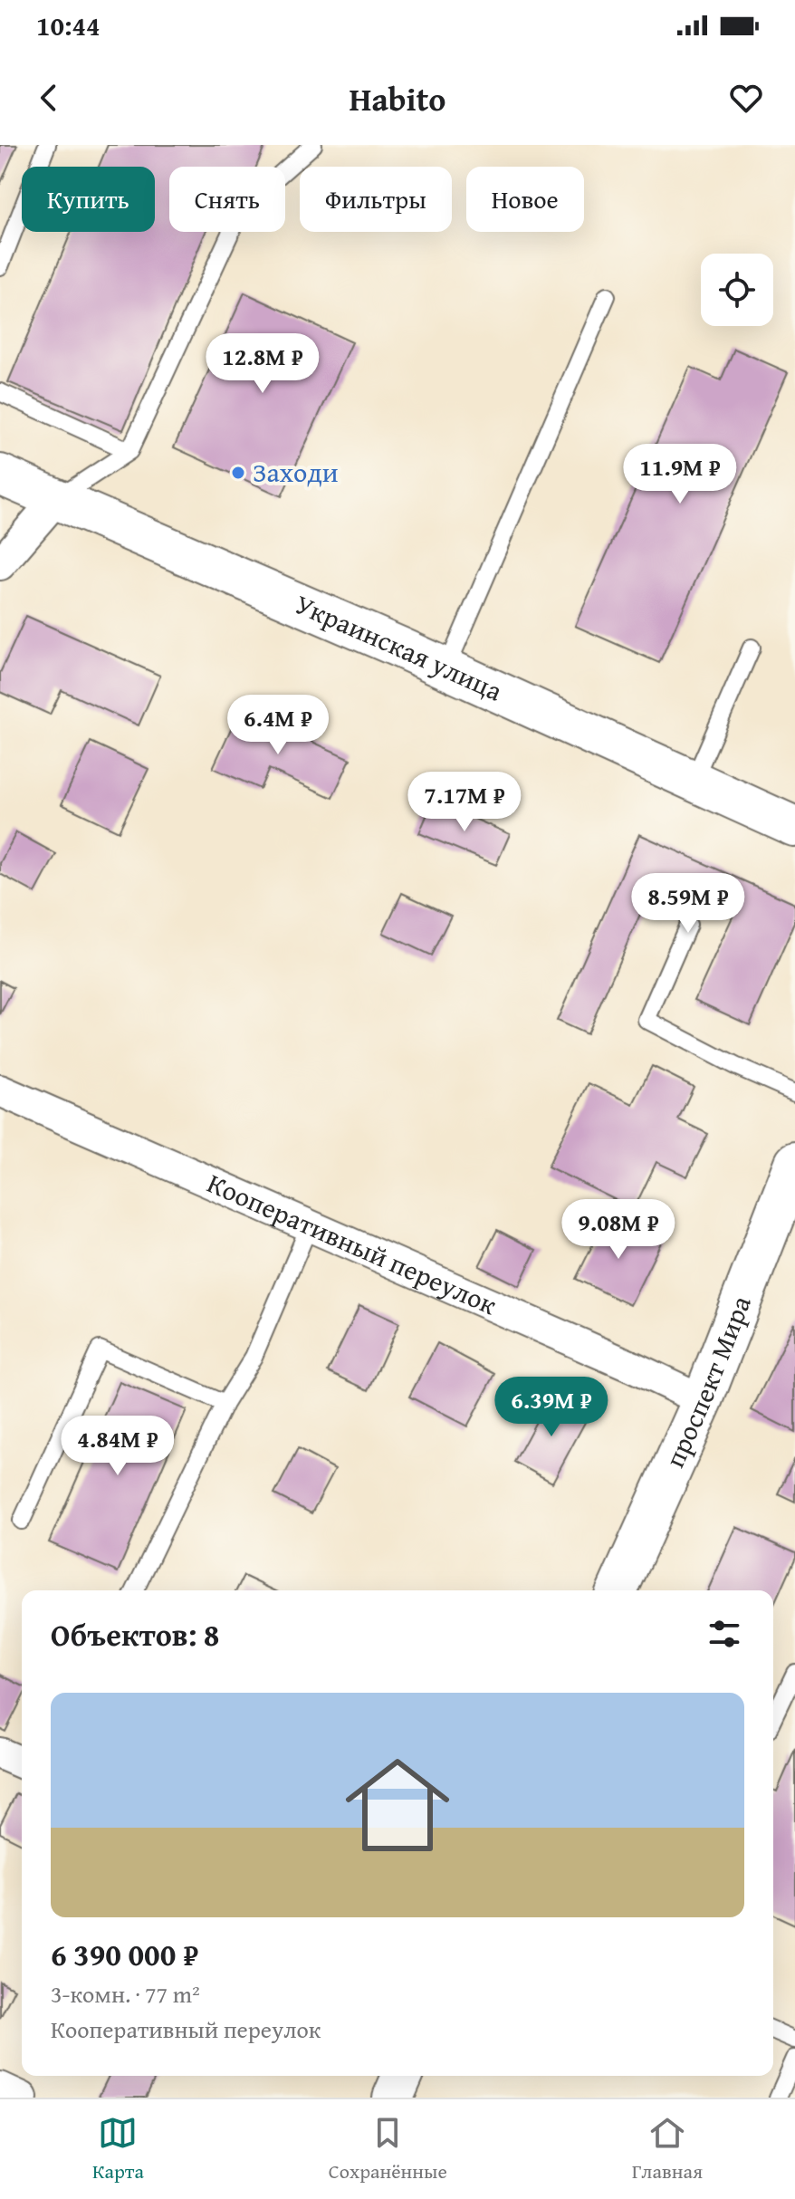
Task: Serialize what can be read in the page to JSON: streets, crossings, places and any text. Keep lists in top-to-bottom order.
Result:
{
  "streets": {
    "main road": ["Украинская улица", "проспект Мира"],
    "street": ["Кооперативный переулок"]
  },
  "crossings": [
    ["Кооперативный переулок", "проспект Мира"]
  ],
  "places": ["Заходи"],
  "page": {
    "status": "10:44",
    "header": "Habito",
    "chip": [
      "Купить",
      "Снять",
      "Фильтры",
      "Новое"
    ],
    "price": [
      "12.8M ₽",
      "11.9M ₽",
      "6.4M ₽",
      "7.17M ₽",
      "8.59M ₽",
      "9.08M ₽",
      "6.39M ₽",
      "4.84M ₽"
    ],
    "heading": "Объектов: 8",
    "list": [
      {
        "name": "6 390 000 ₽",
        "note": "3-комн. · 77 m² · Кооперативный переулок"
      }
    ],
    "tabs": ["Карта", "Сохранённые", "Главная"]
  }
}
